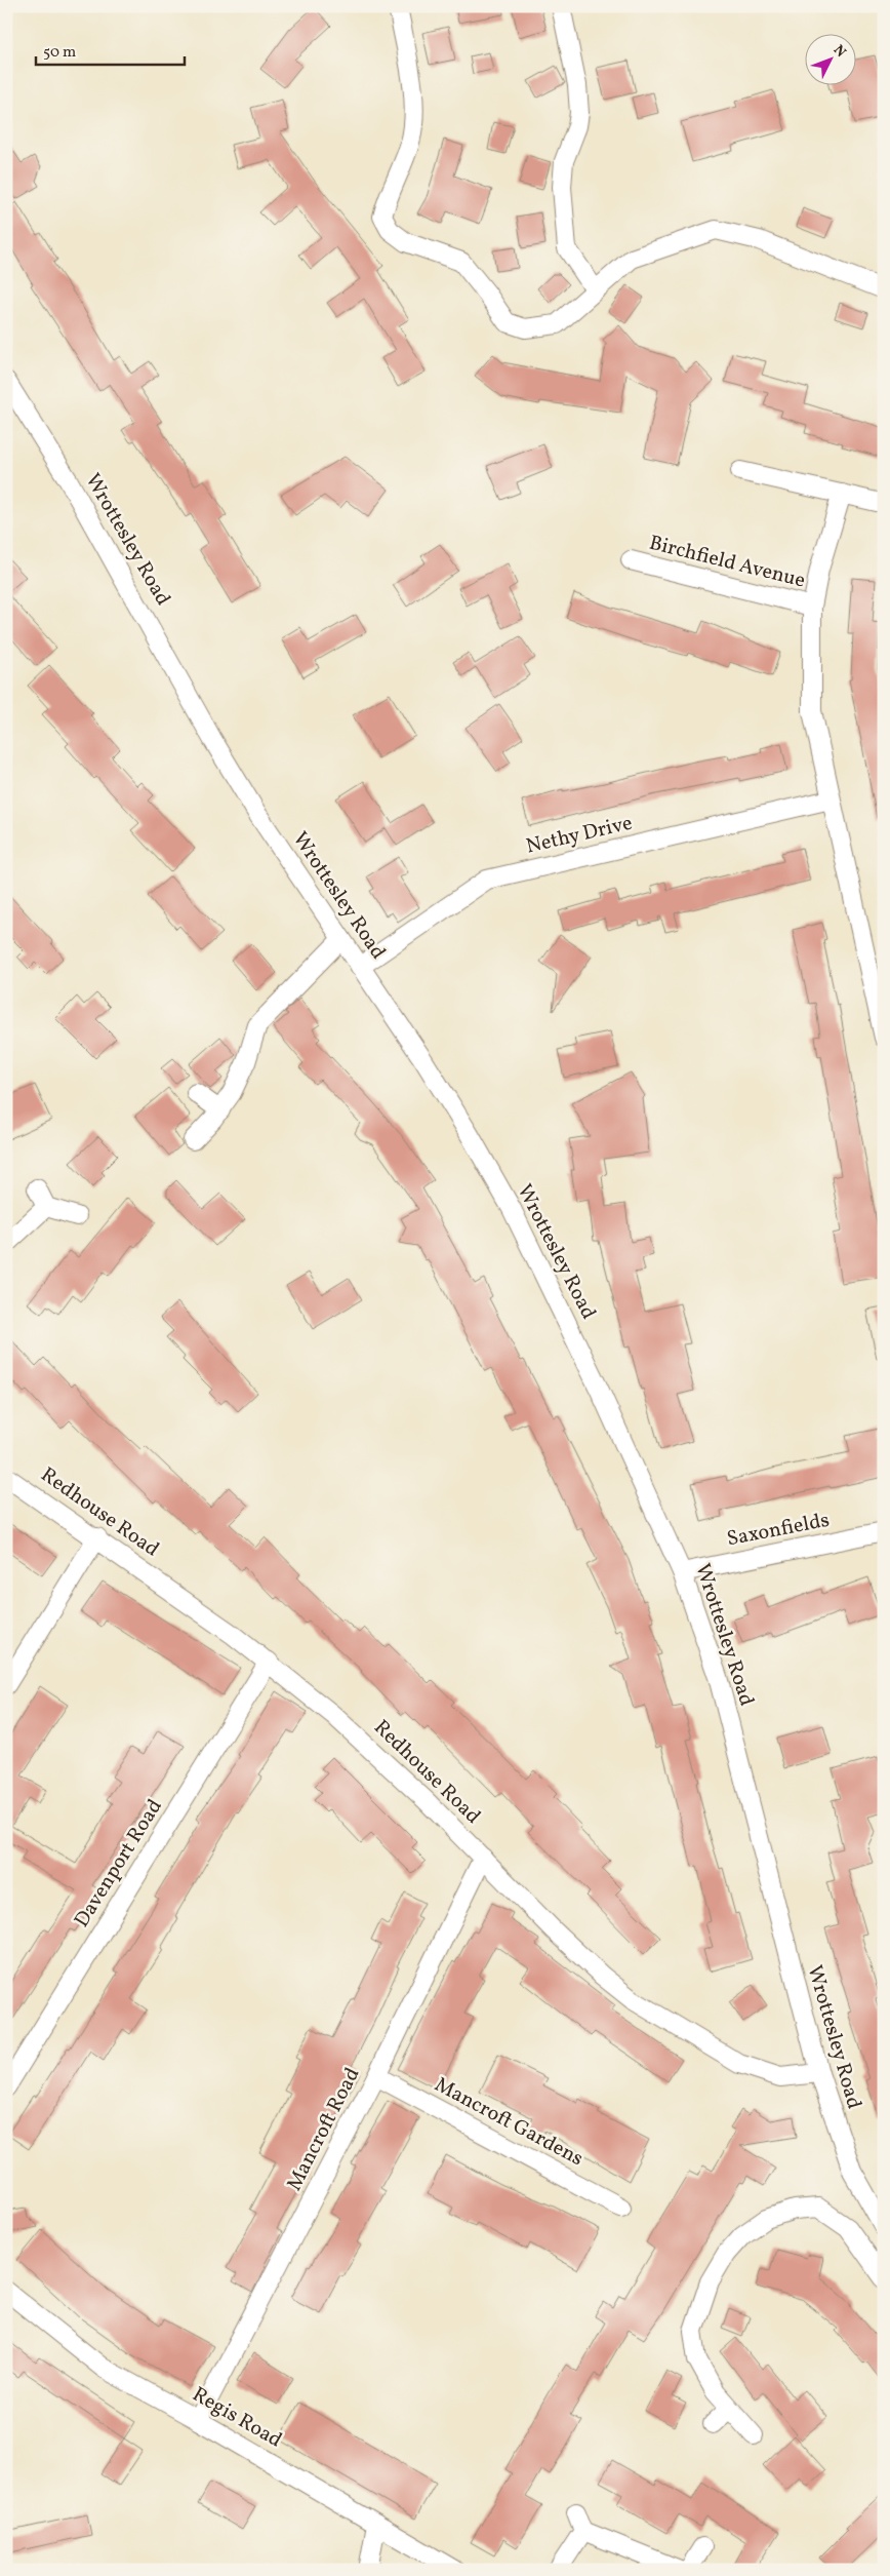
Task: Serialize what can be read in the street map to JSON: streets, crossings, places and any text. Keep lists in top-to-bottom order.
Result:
{
  "streets": {
    "street": [
      "Wrottesley Road",
      "Birchfield Avenue",
      "Nethy Drive",
      "Redhouse Road",
      "Saxonfields",
      "Davenport Road",
      "Mancroft Gardens",
      "Mancroft Road",
      "Regis Road"
    ]
  },
  "crossings": [
    ["Wrottesley Road", "Nethy Drive"],
    ["Wrottesley Road", "Redhouse Road"],
    ["Wrottesley Road", "Saxonfields"],
    ["Birchfield Avenue", "Nethy Drive"],
    ["Redhouse Road", "Davenport Road"],
    ["Redhouse Road", "Mancroft Road"],
    ["Mancroft Gardens", "Mancroft Road"],
    ["Mancroft Road", "Regis Road"]
  ],
  "scale_bar": "50 m",
  "north": "top right"
}
